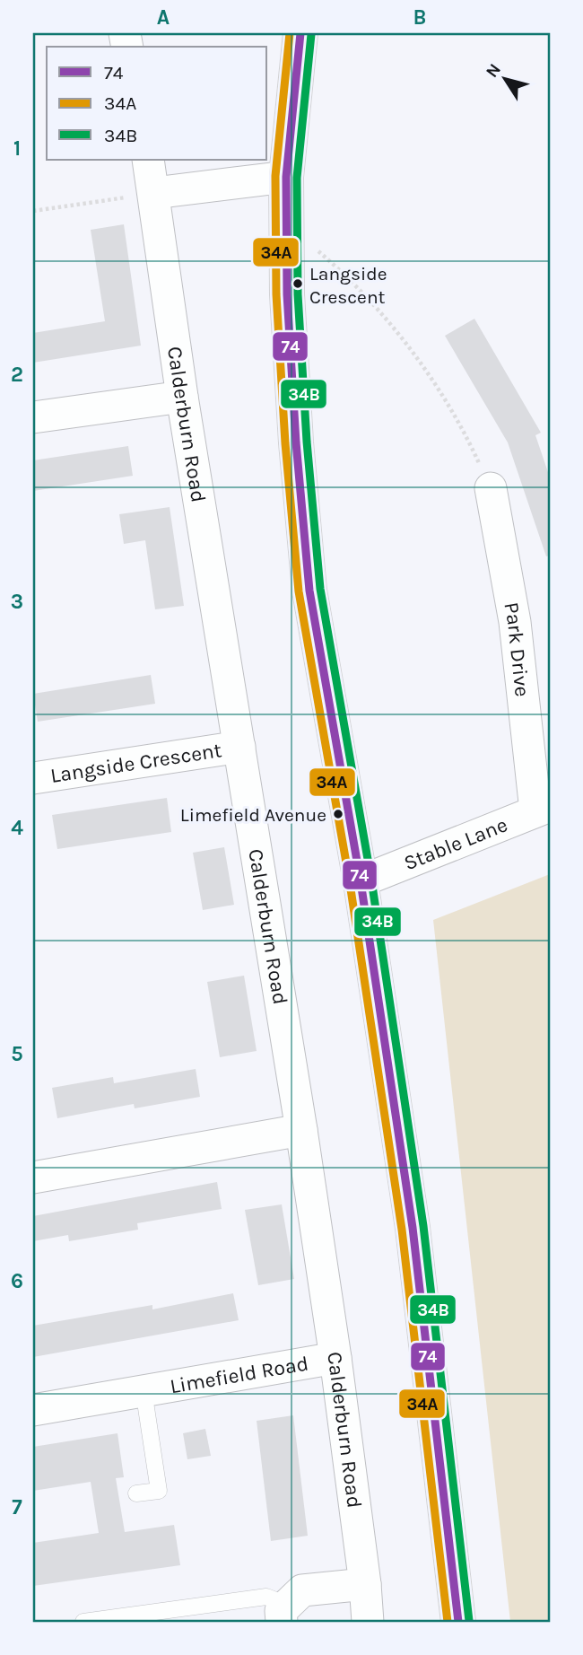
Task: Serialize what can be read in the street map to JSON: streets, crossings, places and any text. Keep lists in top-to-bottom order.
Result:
{
  "streets": {
    "street": [
      "Calderburn Road",
      "Park Drive",
      "Langside Crescent",
      "Stable Lane",
      "Limefield Road"
    ]
  },
  "crossings": [
    ["Calderburn Road", "Langside Crescent"],
    ["Calderburn Road", "Limefield Road"],
    ["Park Drive", "Stable Lane"]
  ],
  "places": ["Langside Crescent", "Limefield Avenue"],
  "lines": ["transit line 74", "transit line 34A", "transit line 34B"],
  "legend": ["74", "34A", "34B"],
  "north": "top left",
  "grid": {
    "columns": ["A", "B"],
    "rows": [
      "1",
      "2",
      "3",
      "4",
      "5",
      "6",
      "7"
    ]
  }
}
